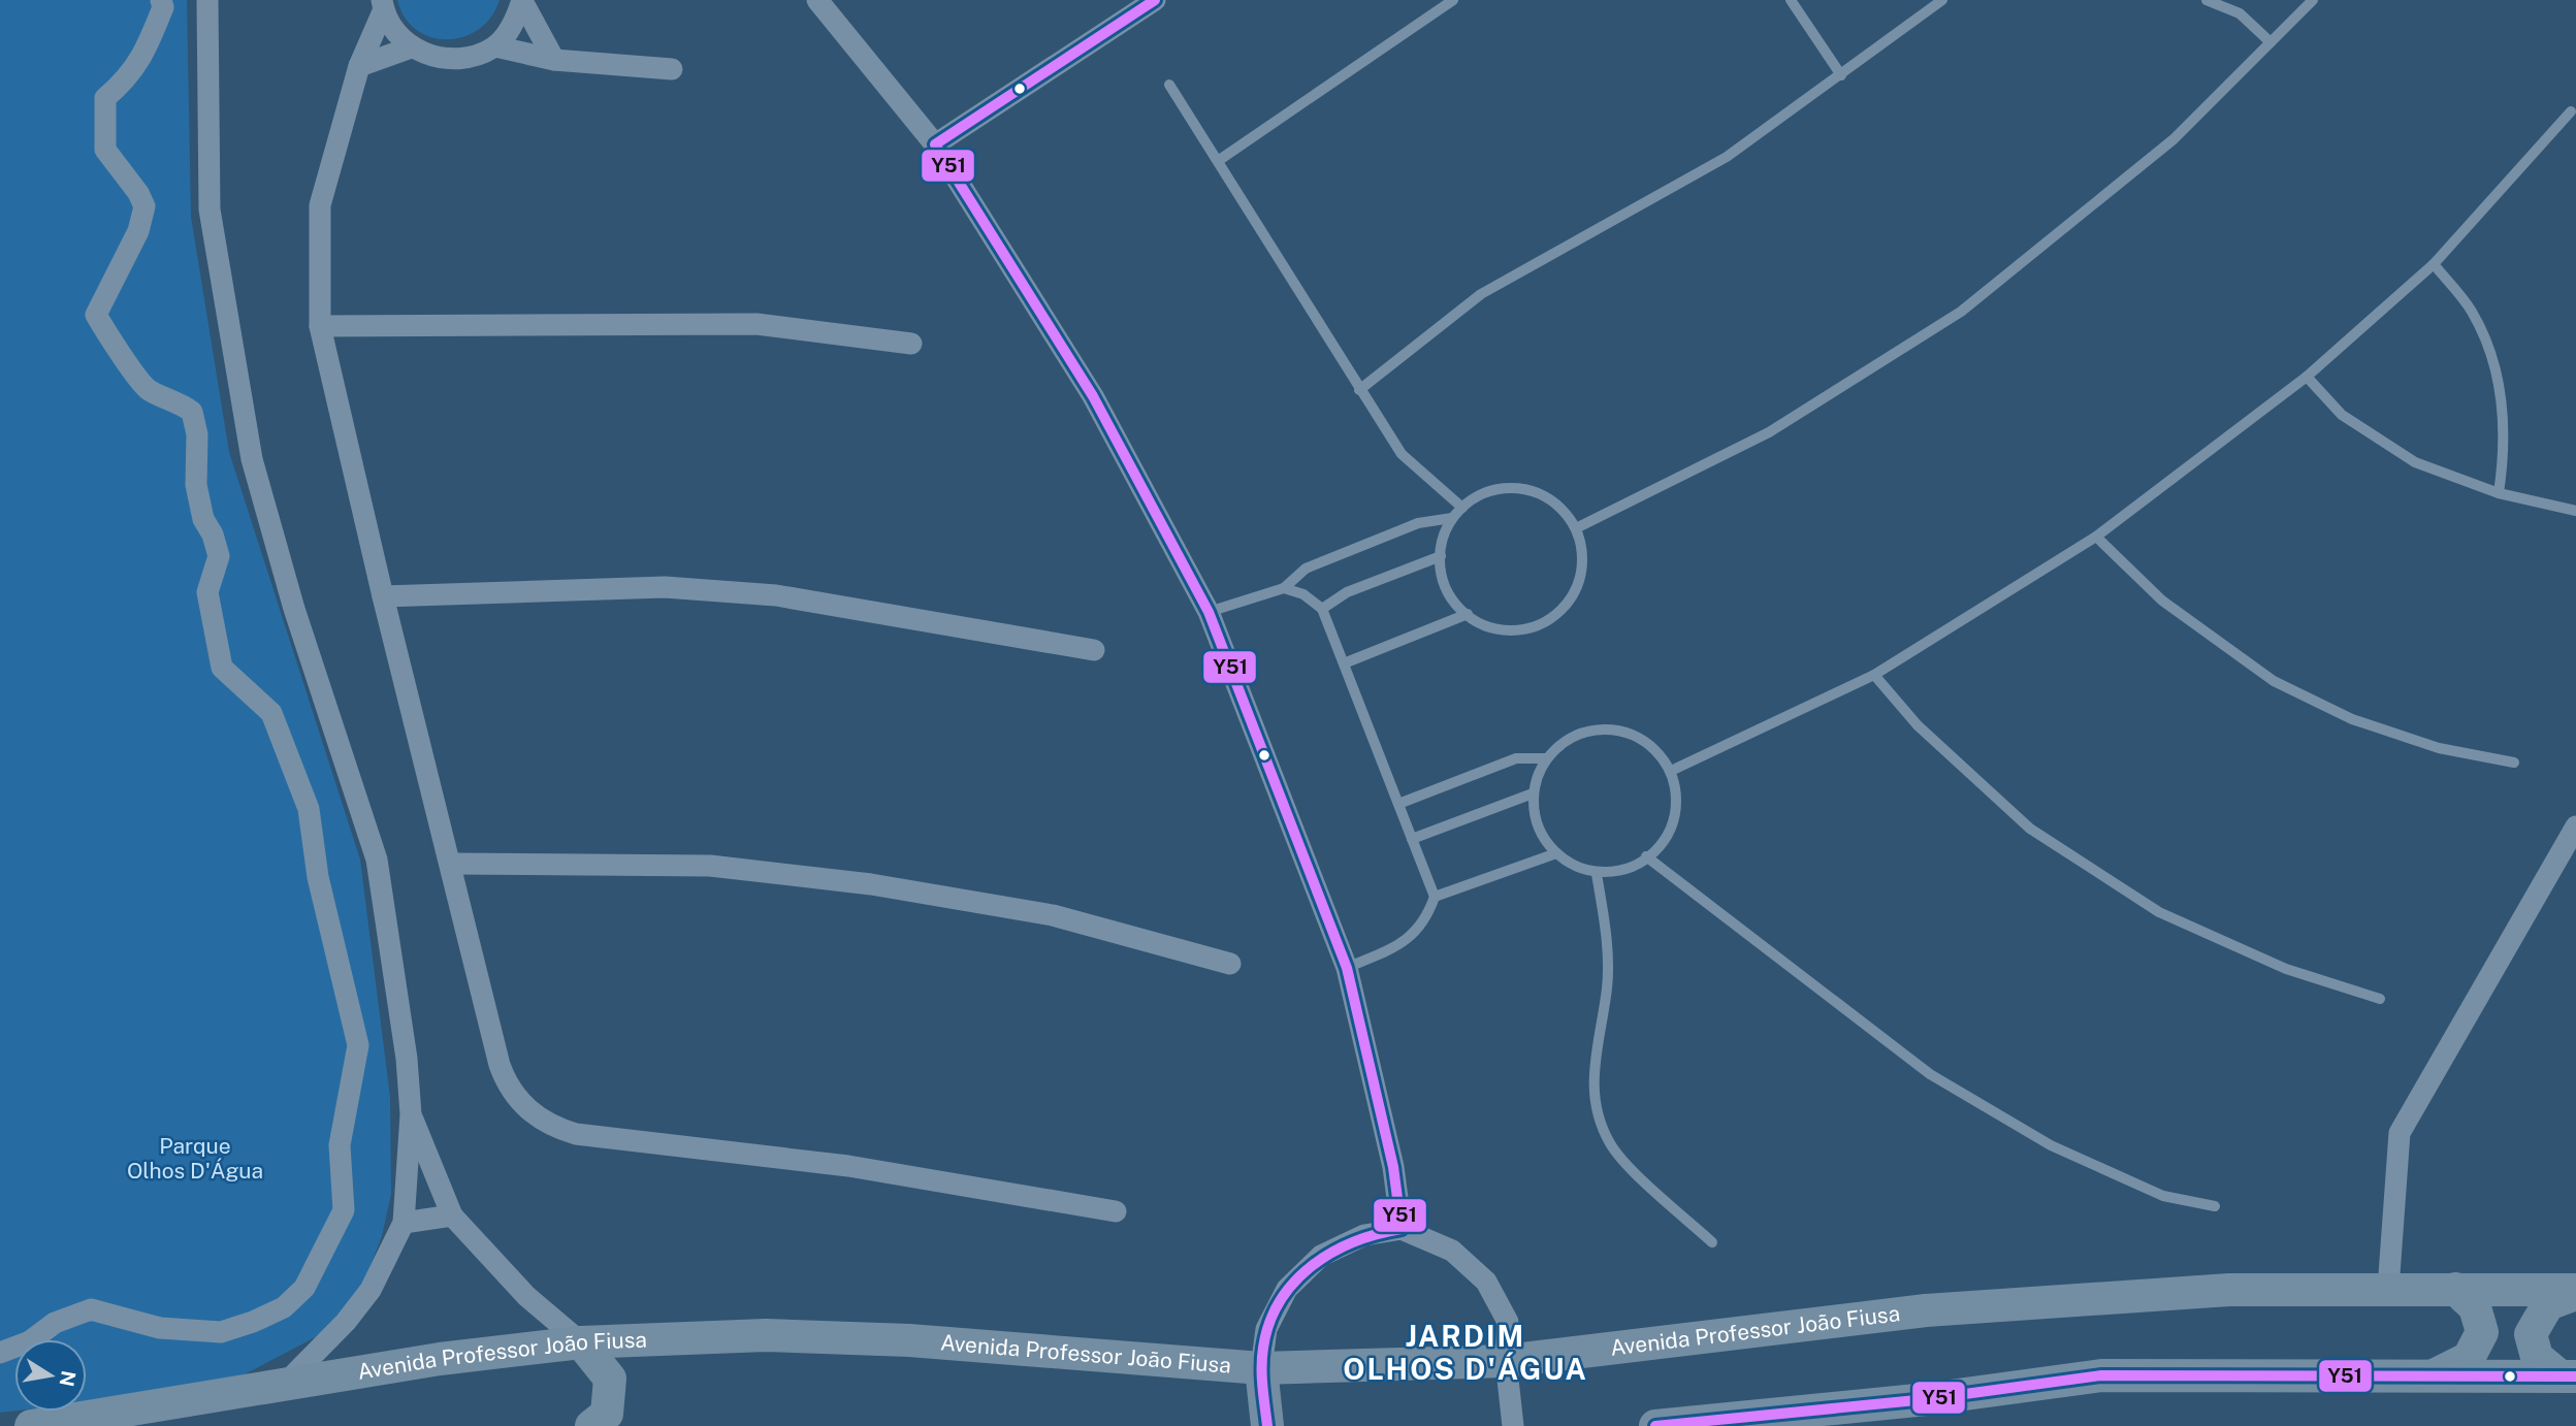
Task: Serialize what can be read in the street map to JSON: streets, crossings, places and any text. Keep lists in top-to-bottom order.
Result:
{
  "streets": {
    "street": ["Avenida Professor João Fiusa"]
  },
  "districts": ["JARDIM OLHOS D'ÁGUA"],
  "parks": ["Parque Olhos D'Água"],
  "lines": ["transit line Y51"],
  "north": "right"
}
